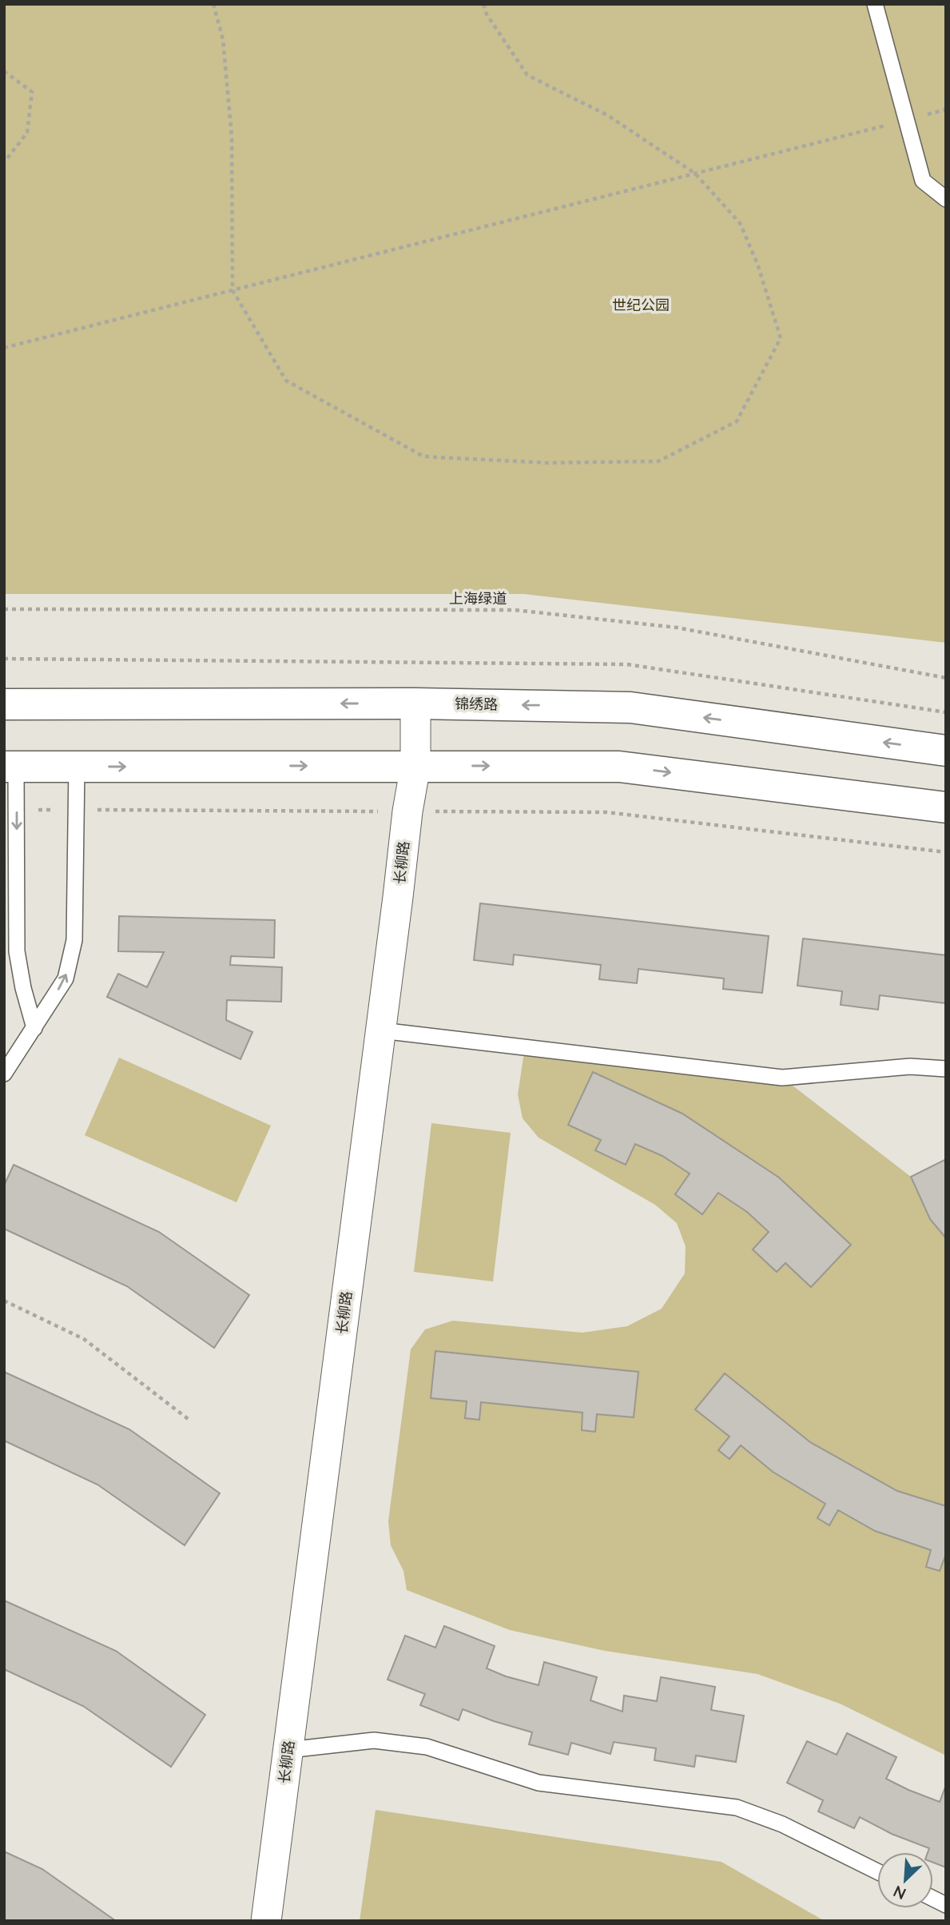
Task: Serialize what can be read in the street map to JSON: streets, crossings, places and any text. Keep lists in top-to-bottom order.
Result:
{
  "streets": {
    "main road": ["锦绣路"],
    "street": ["长柳路"],
    "path": ["上海绿道"]
  },
  "crossings": [
    ["锦绣路", "长柳路"]
  ],
  "parks": ["世纪公园"],
  "north": "bottom left"
}
